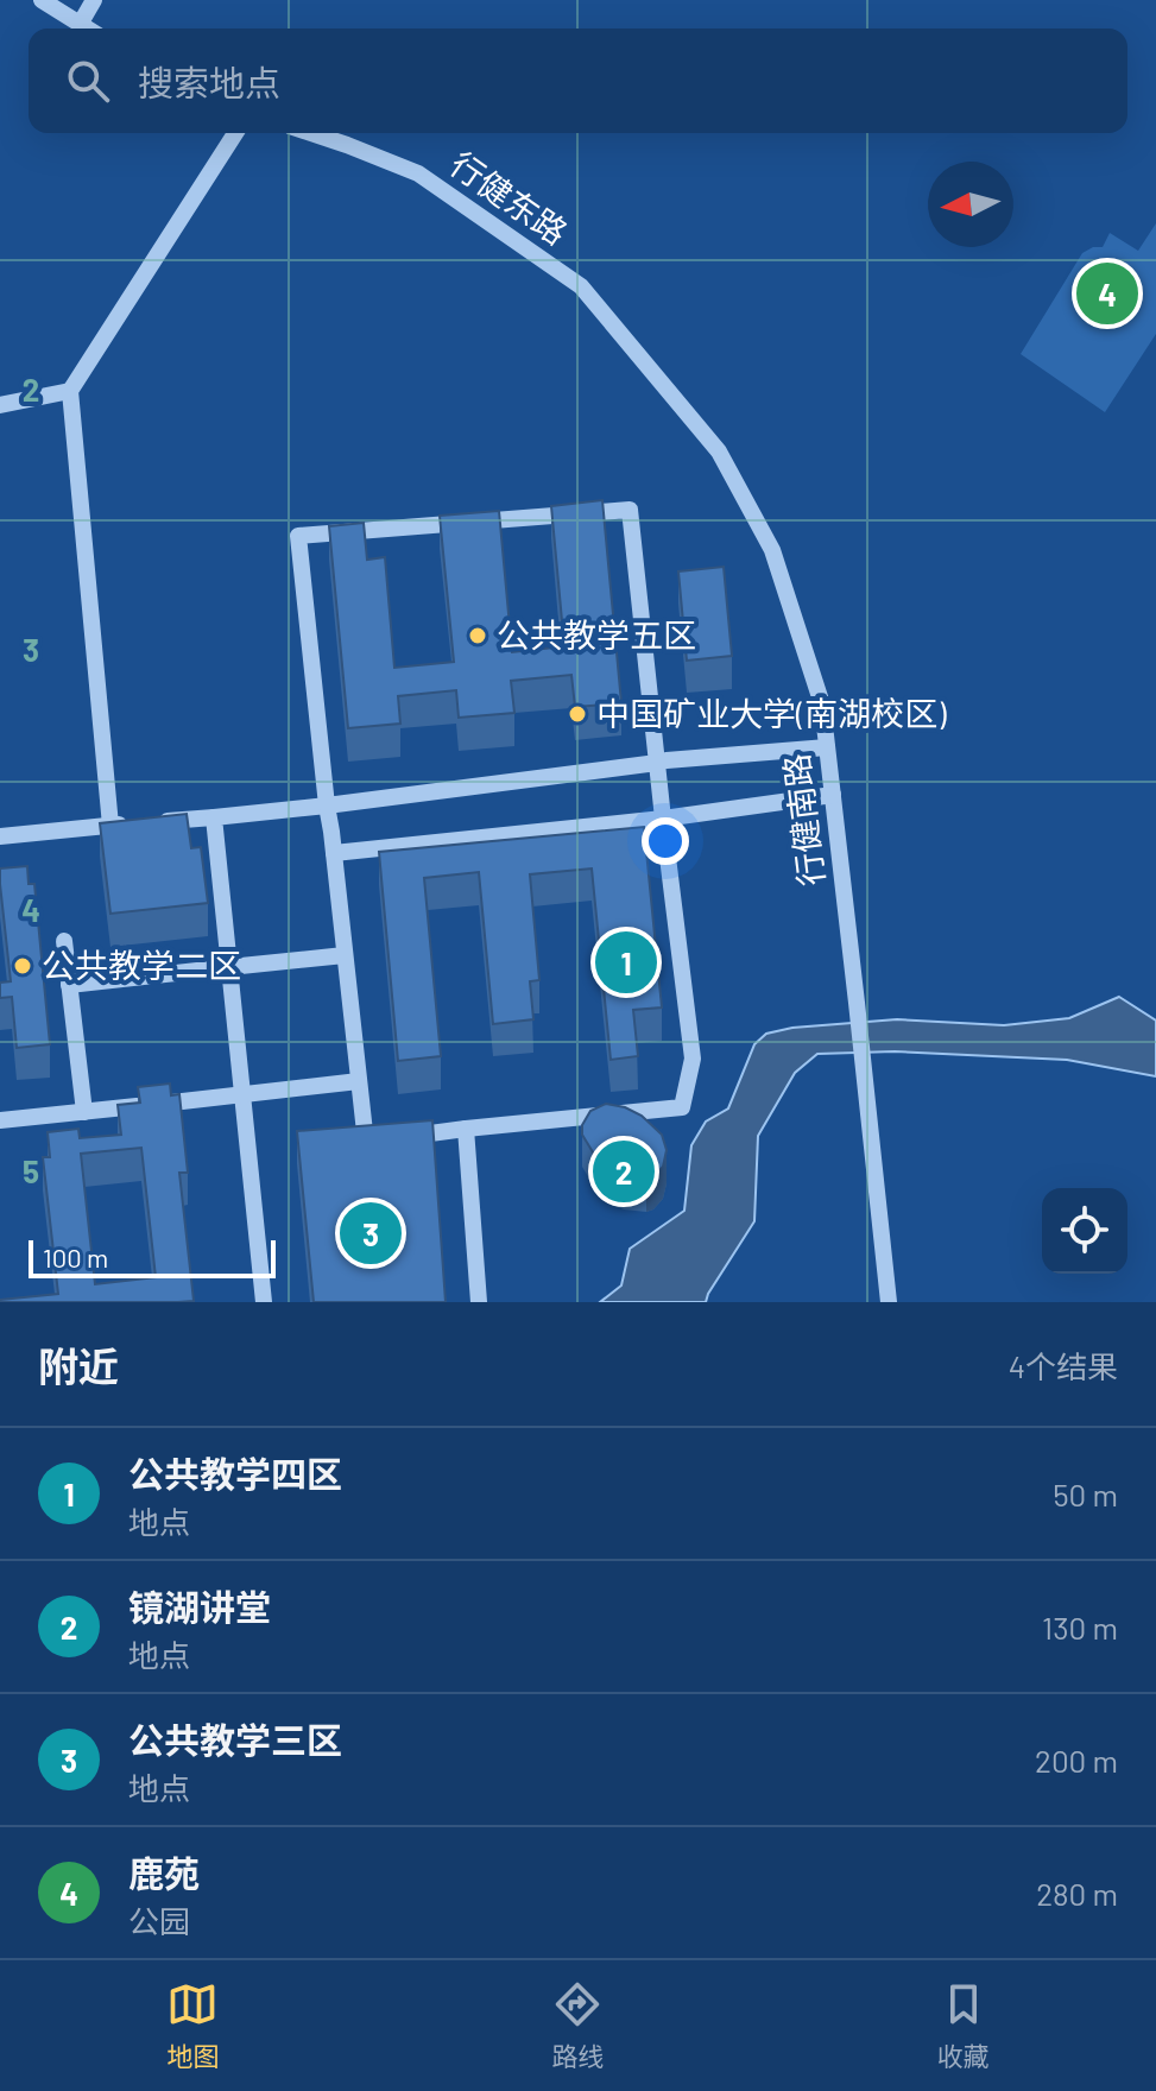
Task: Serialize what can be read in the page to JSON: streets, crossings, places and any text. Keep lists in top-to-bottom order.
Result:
{
  "streets": {
    "street": ["行健东路", "行健南路"]
  },
  "crossings": [
    ["行健东路", "行健南路"]
  ],
  "places": ["公共教学五区", "中国矿业大学(南湖校区)", "公共教学二区"],
  "scale_bar": "100 m",
  "north": "left",
  "page": {
    "search": "搜索地点",
    "pins": [
      "4",
      "1",
      "2",
      "3"
    ],
    "scale": "100 m",
    "heading": ["附近", "4个结果"],
    "list": [
      {
        "mark": "1",
        "name": "公共教学四区",
        "note": "地点",
        "value": "50 m"
      },
      {
        "mark": "2",
        "name": "镜湖讲堂",
        "note": "地点",
        "value": "130 m"
      },
      {
        "mark": "3",
        "name": "公共教学三区",
        "note": "地点",
        "value": "200 m"
      },
      {
        "mark": "4",
        "name": "鹿苑",
        "note": "公园",
        "value": "280 m"
      }
    ],
    "nav": ["地图", "路线", "收藏"]
  },
  "grid": {
    "rows": [
      "2",
      "3",
      "4",
      "5"
    ]
  }
}
